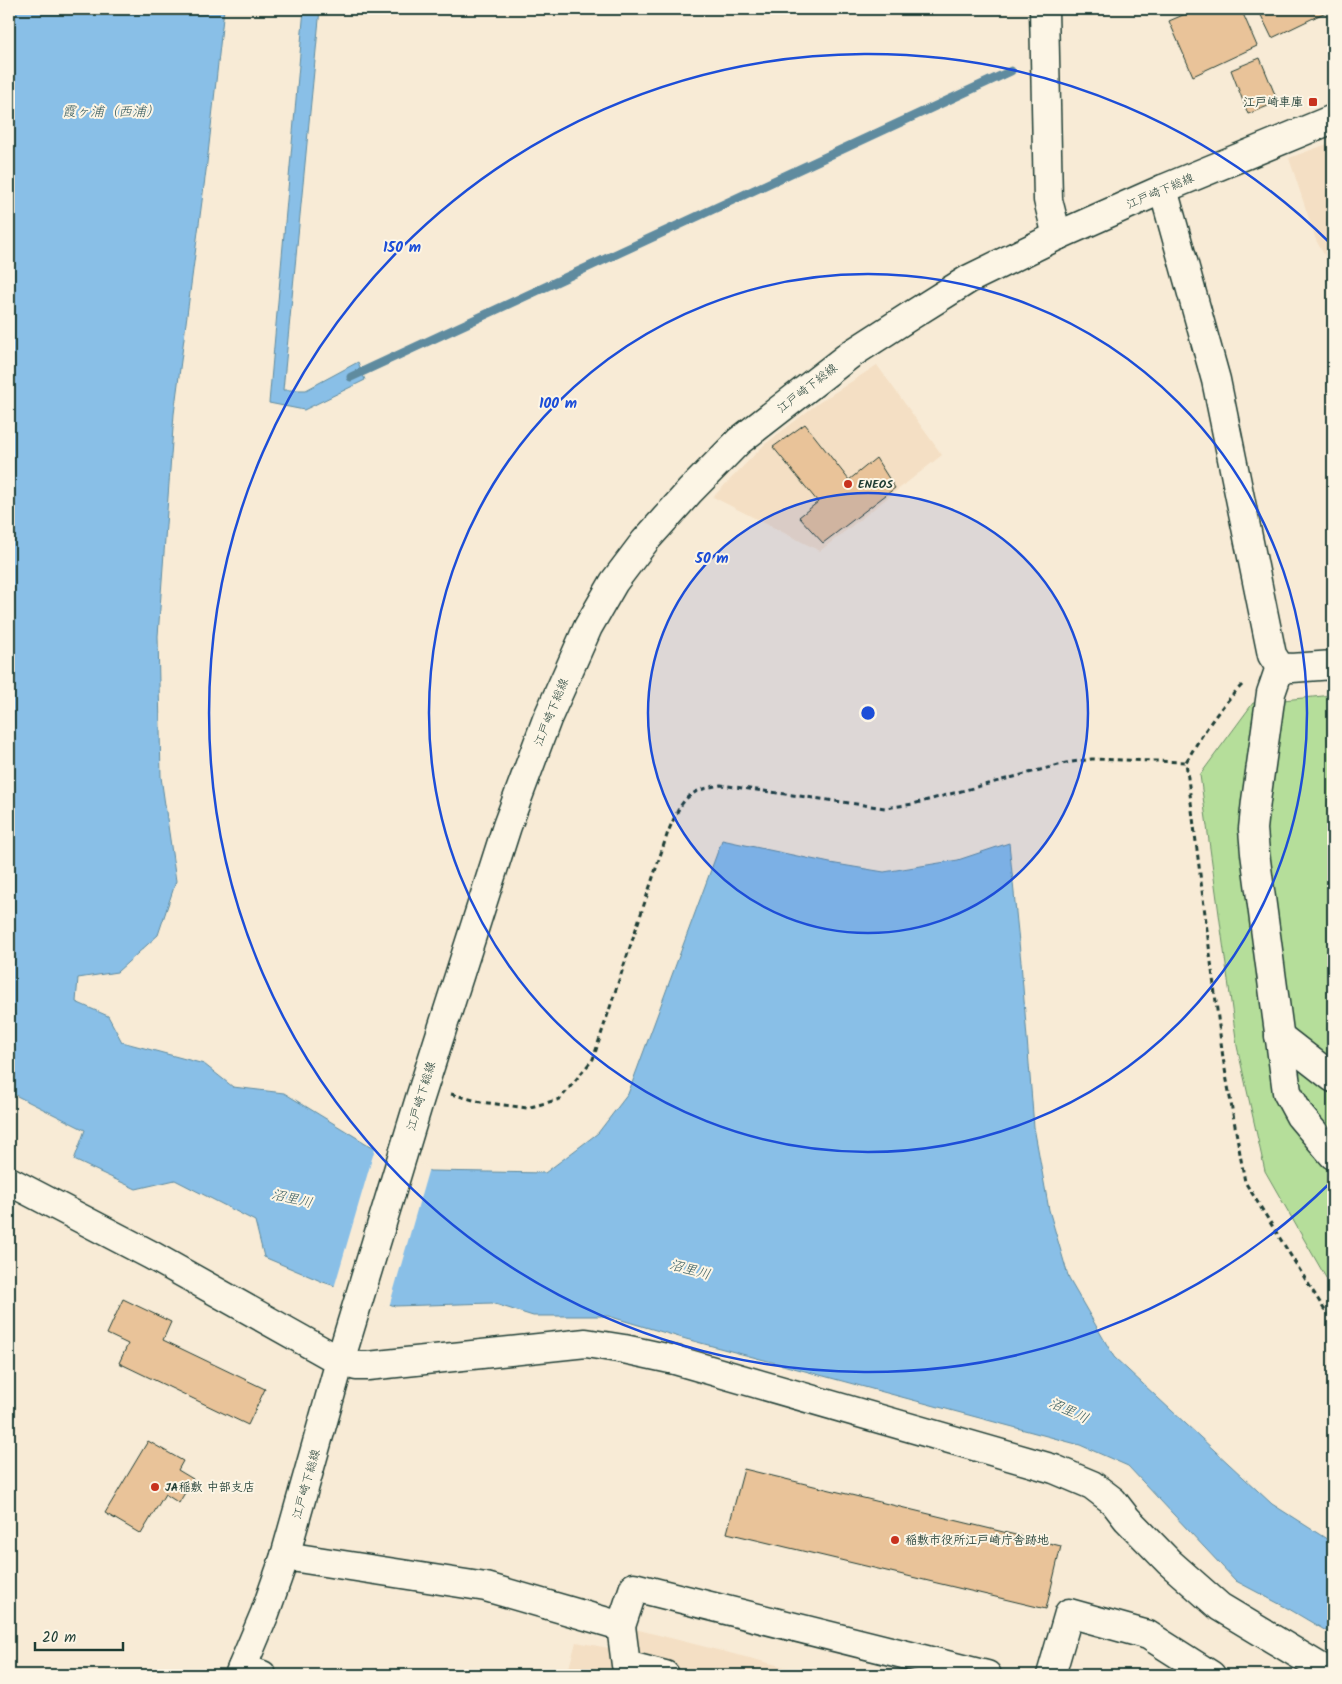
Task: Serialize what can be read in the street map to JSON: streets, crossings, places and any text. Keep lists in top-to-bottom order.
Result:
{
  "streets": {
    "street": ["江戸崎下総線"]
  },
  "water": ["霞ヶ浦（西浦）", "沼里川"],
  "places": {
    "transit": ["江戸崎車庫"],
    "other": ["ENEOS", "JA稲敷 中部支店", "稲敷市役所江戸崎庁舎跡地"]
  },
  "scale_bar": "20 m",
  "rings": ["150 m", "100 m", "50 m"]
}
